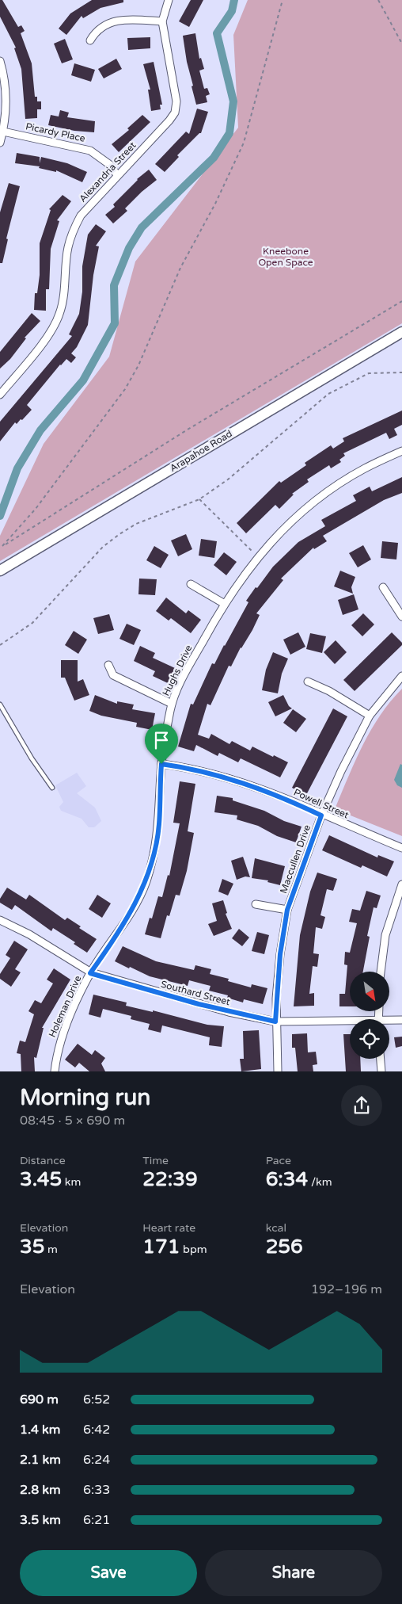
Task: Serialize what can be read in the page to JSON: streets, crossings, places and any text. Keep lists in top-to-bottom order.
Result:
{
  "streets": {
    "main road": ["Arapahoe Road"],
    "street": [
      "Picardy Place",
      "Alexandria Street",
      "Hughs Drive",
      "Powell Street",
      "Maccullen Drive",
      "Southard Street",
      "Holeman Drive"
    ]
  },
  "crossings": [
    ["Picardy Place", "Alexandria Street"],
    ["Hughs Drive", "Powell Street"],
    ["Hughs Drive", "Southard Street"],
    ["Hughs Drive", "Holeman Drive"],
    ["Powell Street", "Maccullen Drive"],
    ["Maccullen Drive", "Southard Street"],
    ["Southard Street", "Holeman Drive"]
  ],
  "parks": ["Kneebone Open Space"],
  "north": "bottom right",
  "page": {
    "heading": ["Morning run", "08:45 · 5 × 690 m"],
    "stats": [
      ["Distance", "3.45 km"],
      ["Time", "22:39"],
      ["Pace", "6:34 /km"],
      ["Elevation", "35 m"],
      ["Heart rate", "171 bpm"],
      ["kcal", "256"]
    ],
    "chart": ["Elevation", "192–196 m"],
    "list": [
      {
        "name": "690 m",
        "note": "6:52"
      },
      {
        "name": "1.4 km",
        "note": "6:42"
      },
      {
        "name": "2.1 km",
        "note": "6:24"
      },
      {
        "name": "2.8 km",
        "note": "6:33"
      },
      {
        "name": "3.5 km",
        "note": "6:21"
      }
    ],
    "buttons": ["Save", "Share"]
  }
}
